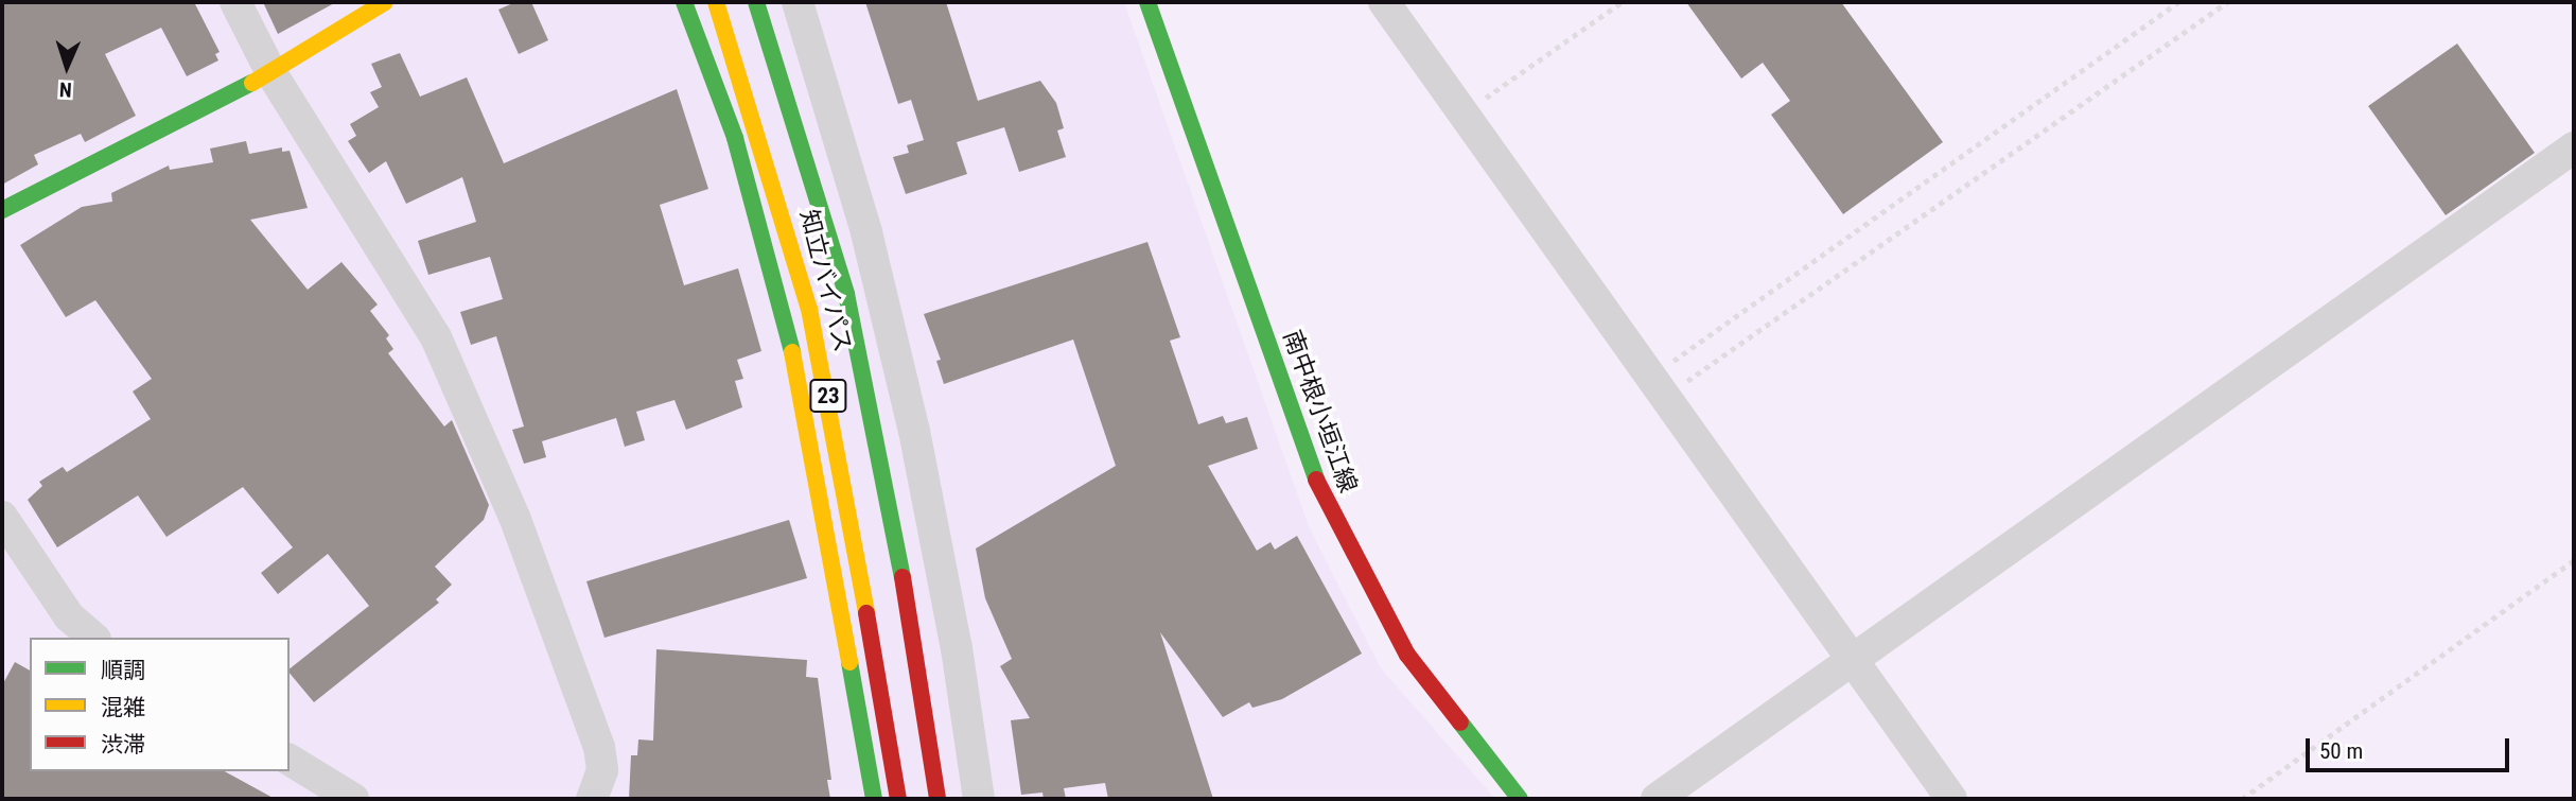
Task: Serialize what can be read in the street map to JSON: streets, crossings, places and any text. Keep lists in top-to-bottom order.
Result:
{
  "streets": {
    "main road": ["知立バイパス", "23", "南中根小垣江線"]
  },
  "legend": ["順調", "混雑", "渋滞"],
  "scale_bar": "50 m",
  "north": "bottom"
}
